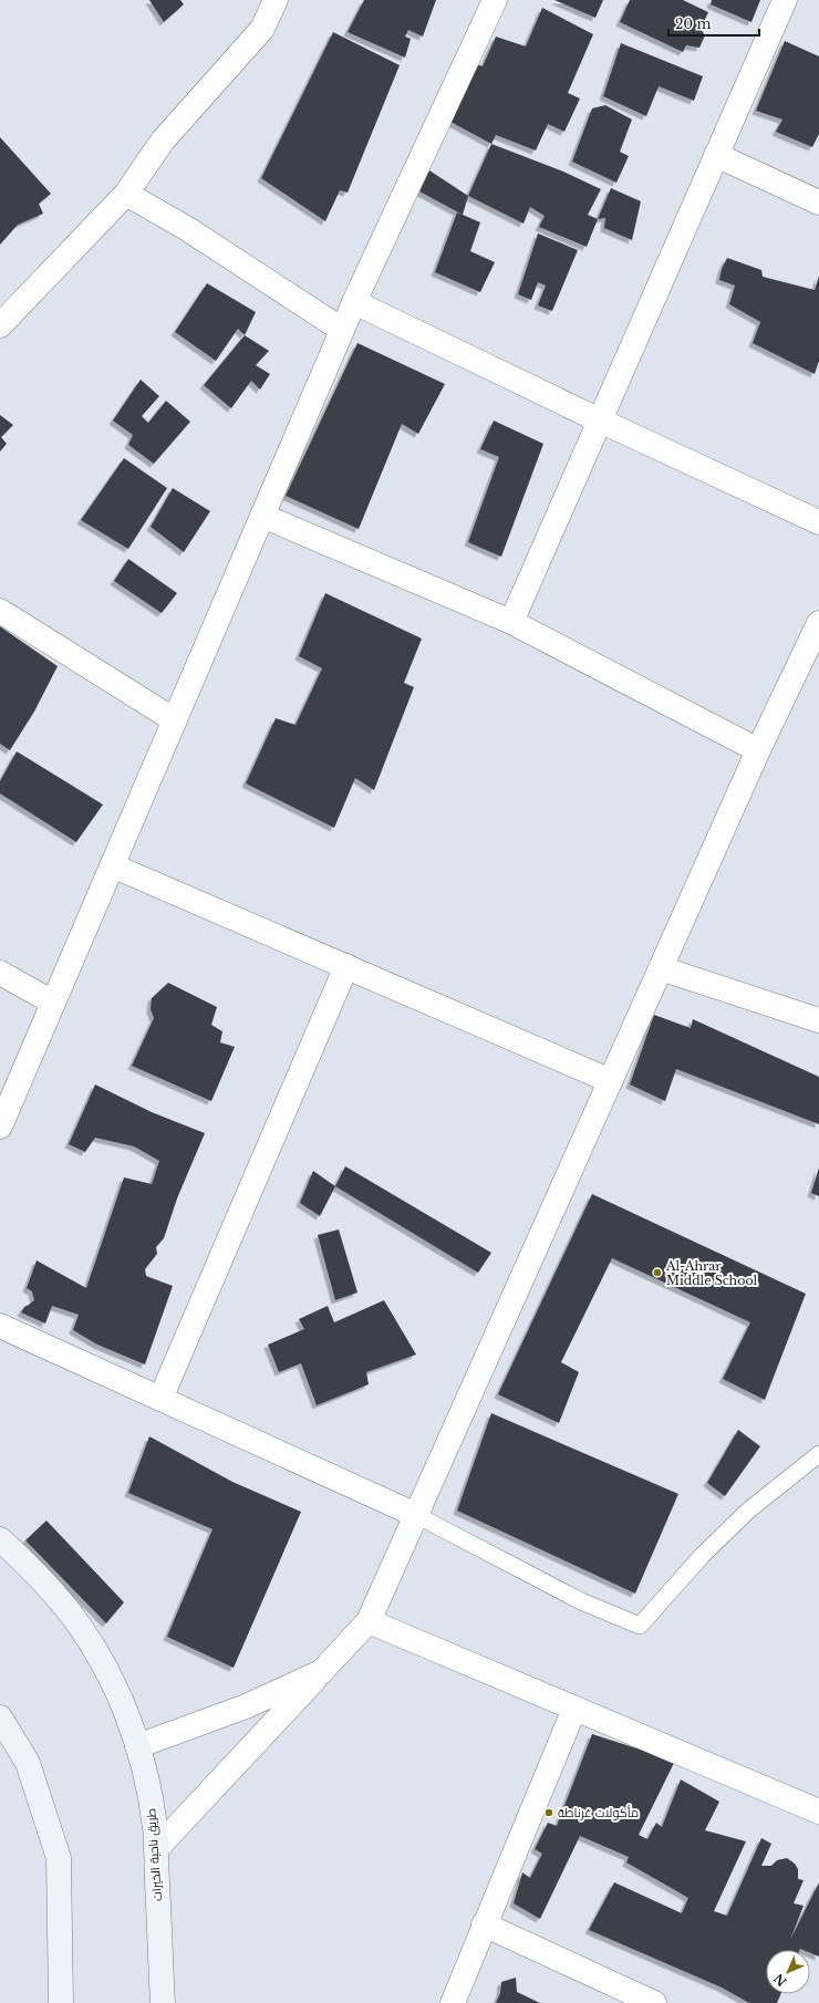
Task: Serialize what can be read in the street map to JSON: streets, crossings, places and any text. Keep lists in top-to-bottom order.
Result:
{
  "streets": {
    "main road": ["طريق ناحية الخيرات"]
  },
  "places": ["Al-Ahrar Middle School", "مأكولات غرناطة"],
  "scale_bar": "20 m",
  "north": "bottom left"
}
